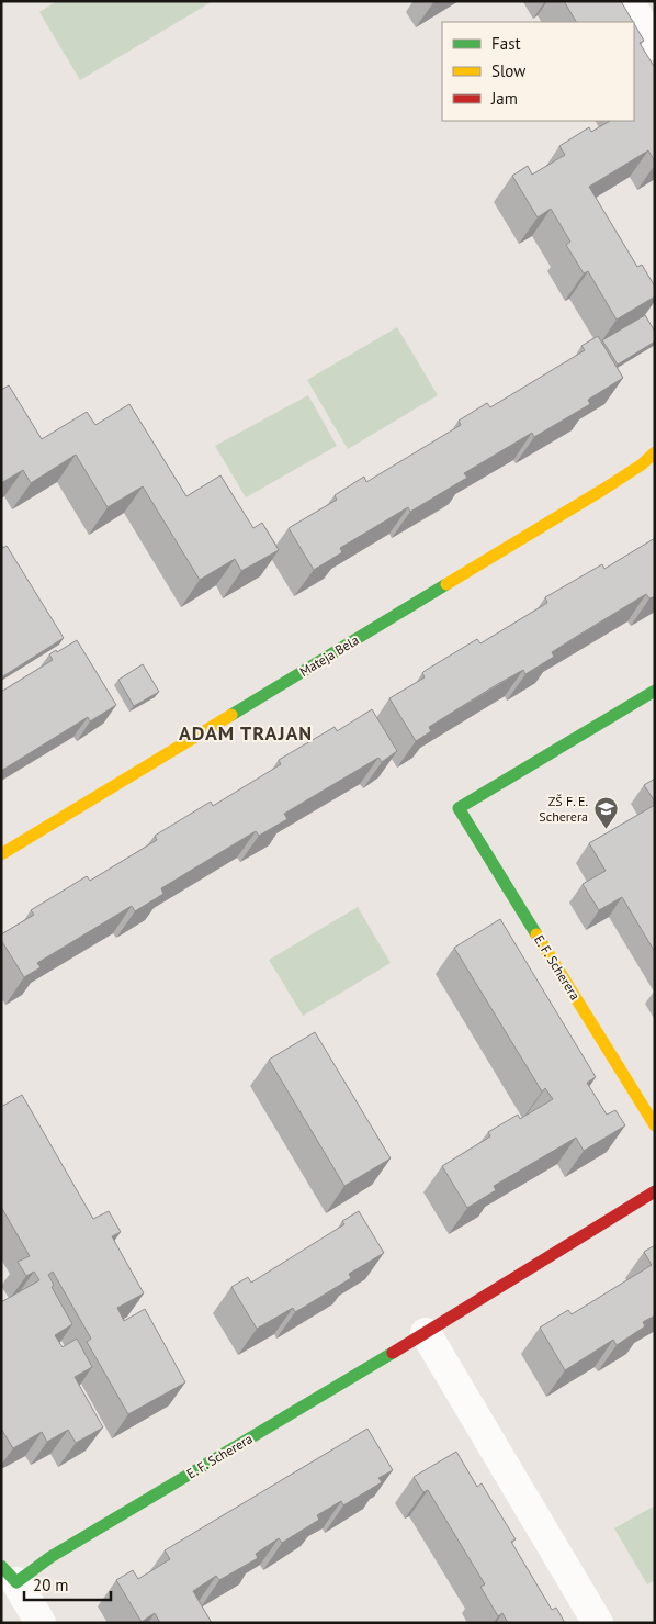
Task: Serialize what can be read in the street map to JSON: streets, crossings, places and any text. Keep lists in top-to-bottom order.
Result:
{
  "streets": {
    "street": ["Mateja Bela", "E. F. Scherera"]
  },
  "districts": ["ADAM TRAJAN"],
  "places": {
    "school or university": ["ZŠ F. E. Scherera"]
  },
  "legend": ["Fast", "Slow", "Jam"],
  "scale_bar": "20 m"
}
